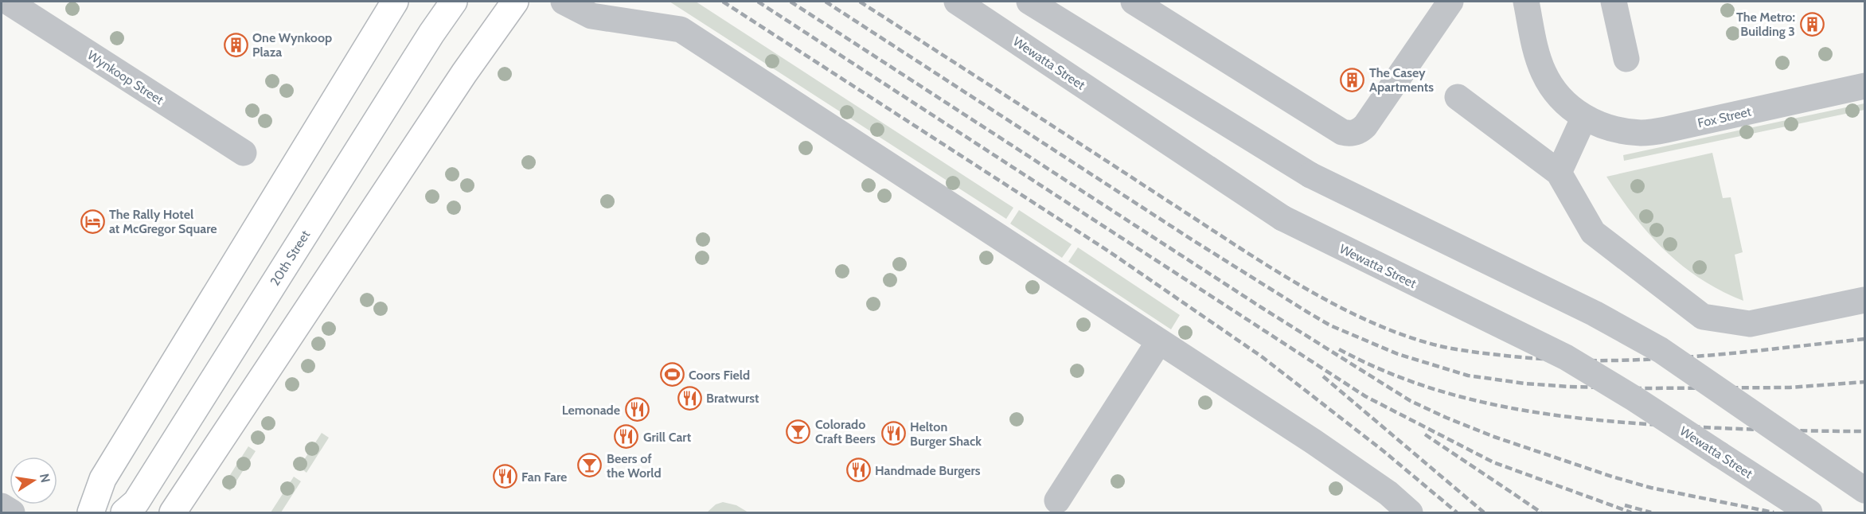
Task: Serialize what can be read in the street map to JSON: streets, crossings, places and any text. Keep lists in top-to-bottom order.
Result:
{
  "streets": {
    "main road": ["20th Street"],
    "street": ["Wewatta Street", "Wynkoop Street", "Fox Street"]
  },
  "places": {
    "building": ["The Metro: Building 3", "One Wynkoop Plaza", "The Casey Apartments"],
    "hotel": ["The Rally Hotel at McGregor Square"],
    "sports": ["Coors Field"],
    "restaurant": [
      "Bratwurst",
      "Lemonade",
      "Helton Burger Shack",
      "Grill Cart",
      "Handmade Burgers",
      "Fan Fare"
    ],
    "bar": ["Colorado Craft Beers", "Beers of the World"]
  },
  "north": "right"
}
